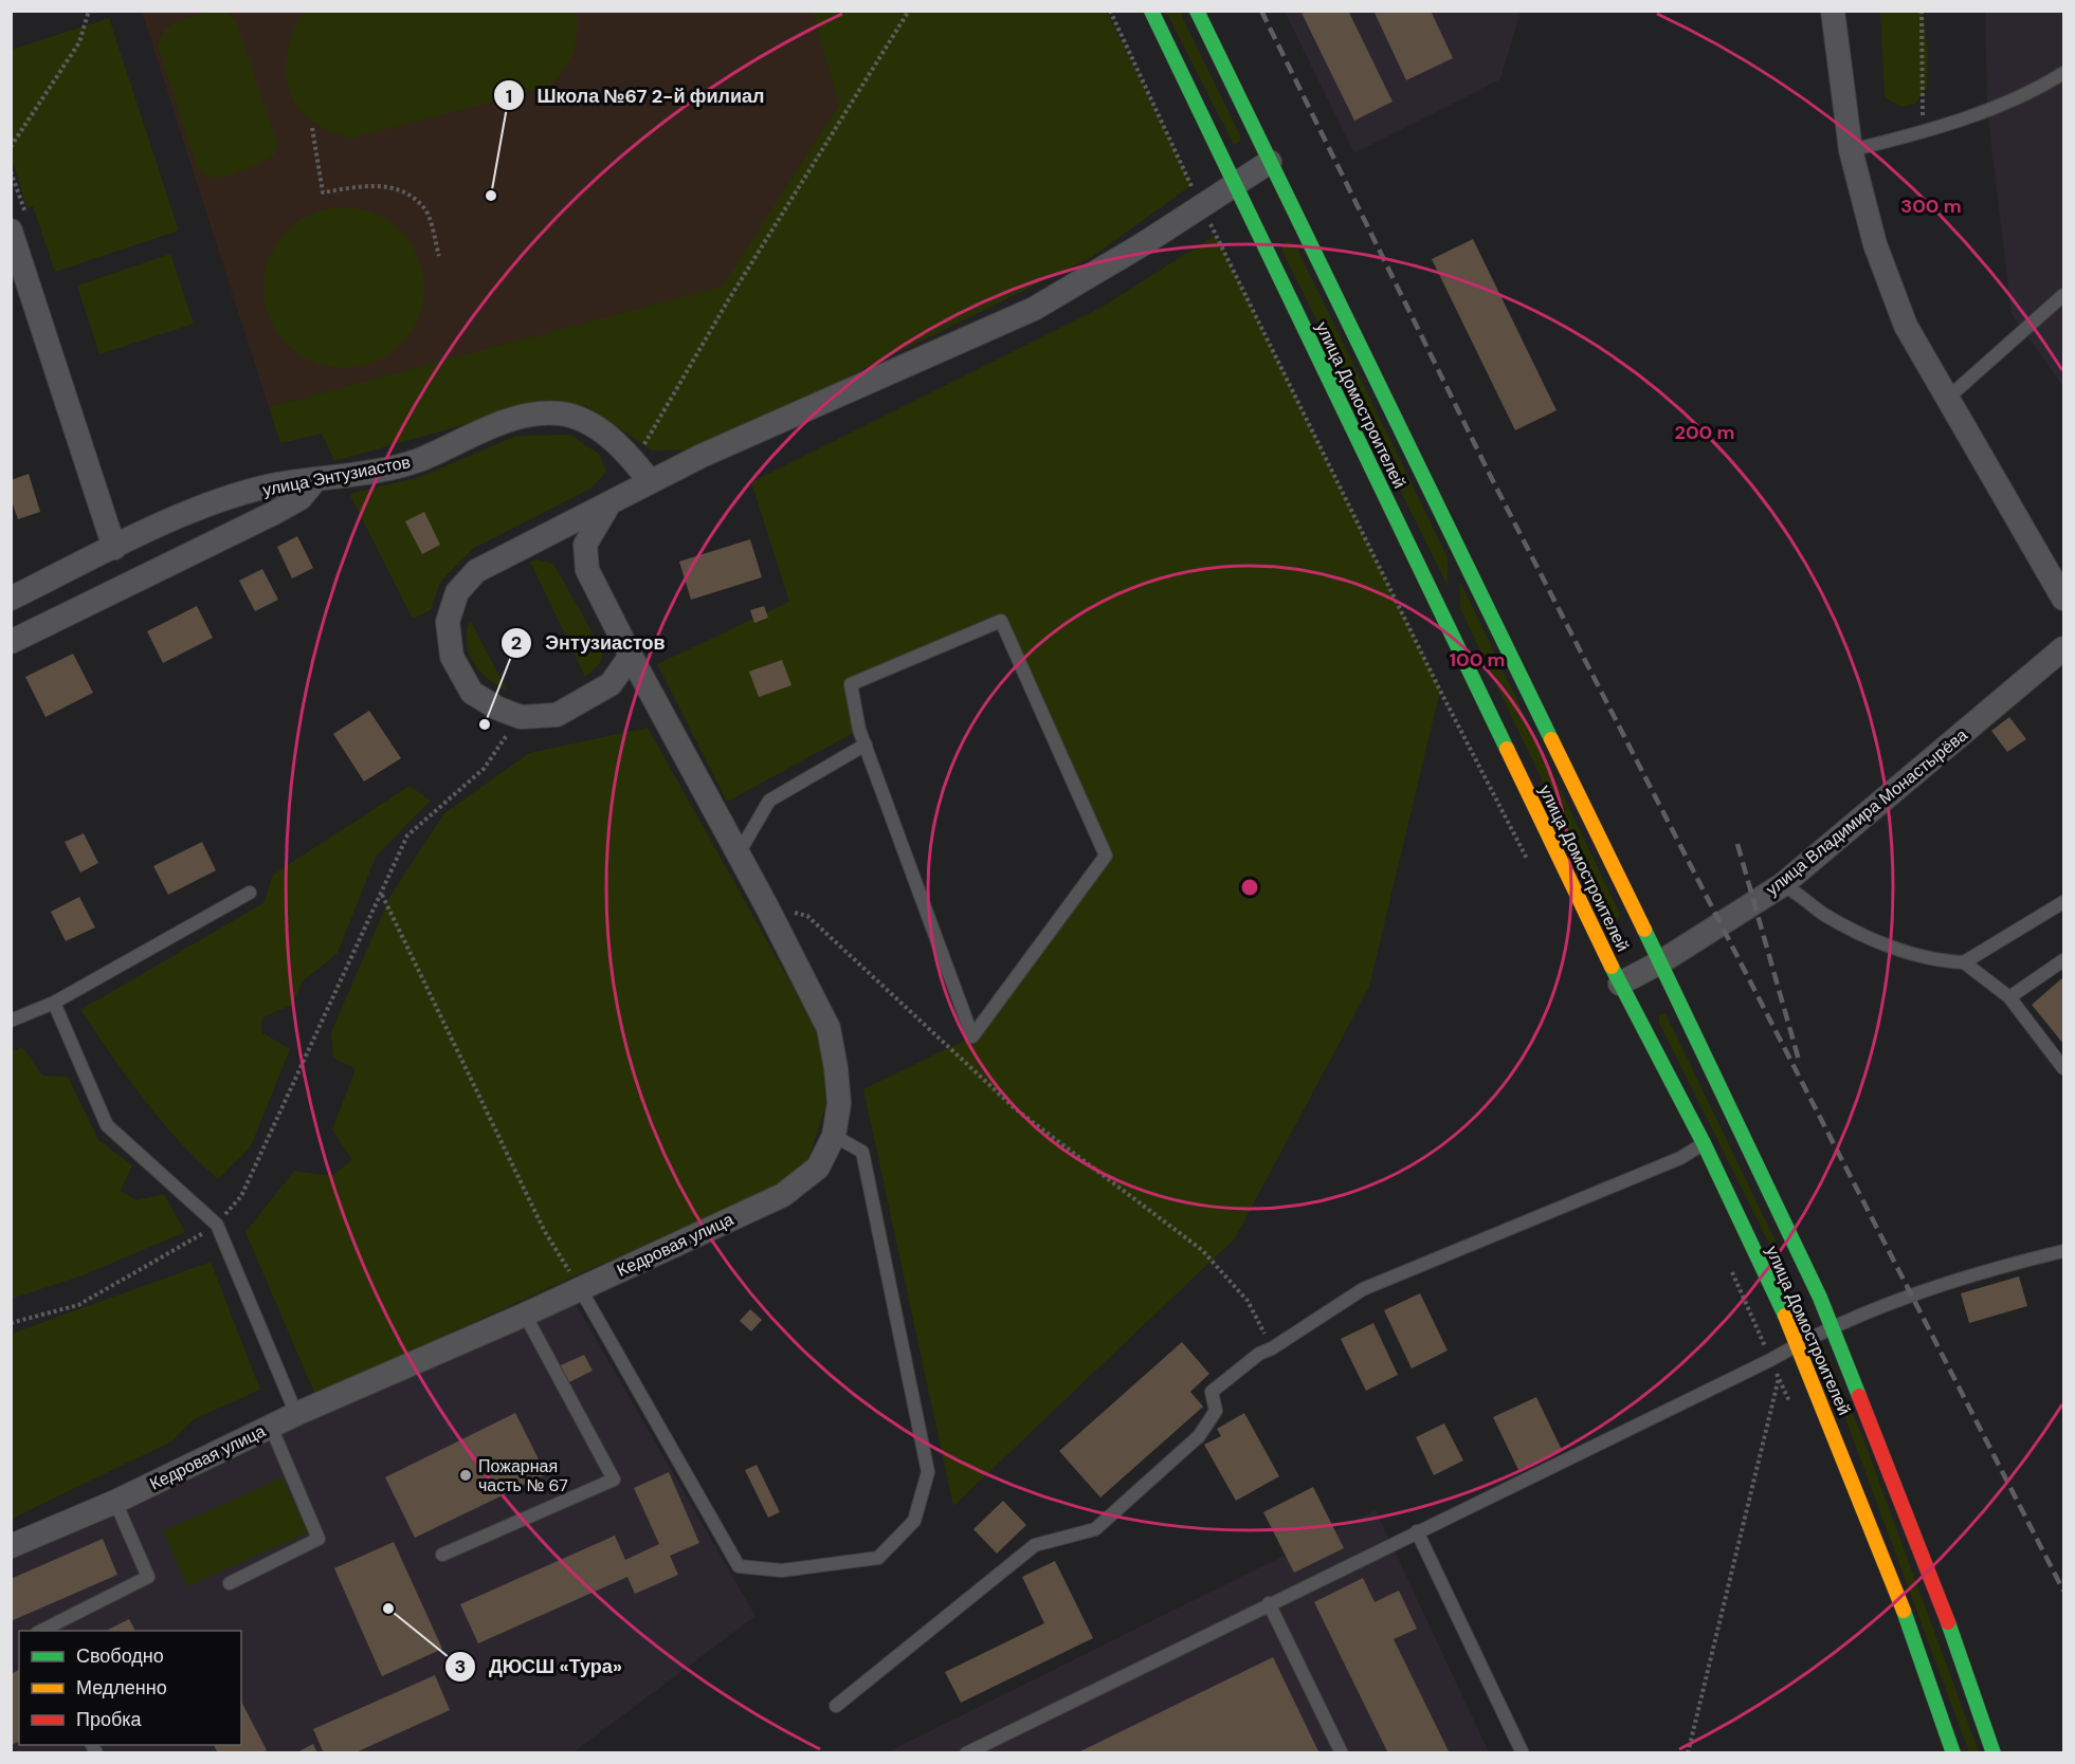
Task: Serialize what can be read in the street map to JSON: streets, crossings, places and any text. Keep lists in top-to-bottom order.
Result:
{
  "streets": {
    "main road": ["улица Домостроителей"],
    "street": ["улица Энтузиастов", "улица Владимира Монастырёва", "Кедровая улица"]
  },
  "crossings": [
    ["улица Домостроителей", "улица Владимира Монастырёва"]
  ],
  "places": [
    "Школа №67 2-й филиал",
    "Энтузиастов",
    "Пожарная часть № 67",
    "ДЮСШ «Тура»"
  ],
  "legend": ["Свободно", "Медленно", "Пробка"],
  "rings": ["300 m", "200 m", "100 m"]
}
